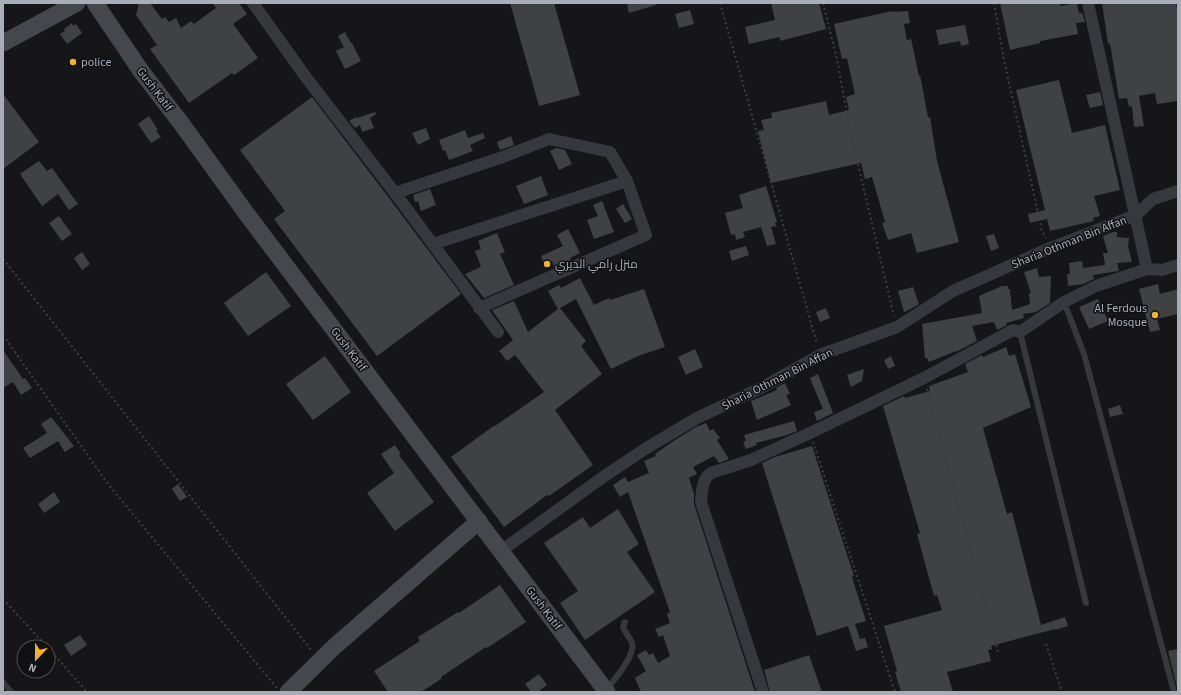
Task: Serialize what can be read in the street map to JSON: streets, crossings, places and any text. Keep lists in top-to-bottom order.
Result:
{
  "streets": {
    "main road": ["Gush Katif"],
    "street": ["Sharia Othman Bin Affan"]
  },
  "crossings": [
    ["Gush Katif", "Sharia Othman Bin Affan"]
  ],
  "places": ["police", "منزل رامي الديري", "Al Ferdous Mosque"],
  "north": "bottom"
}
